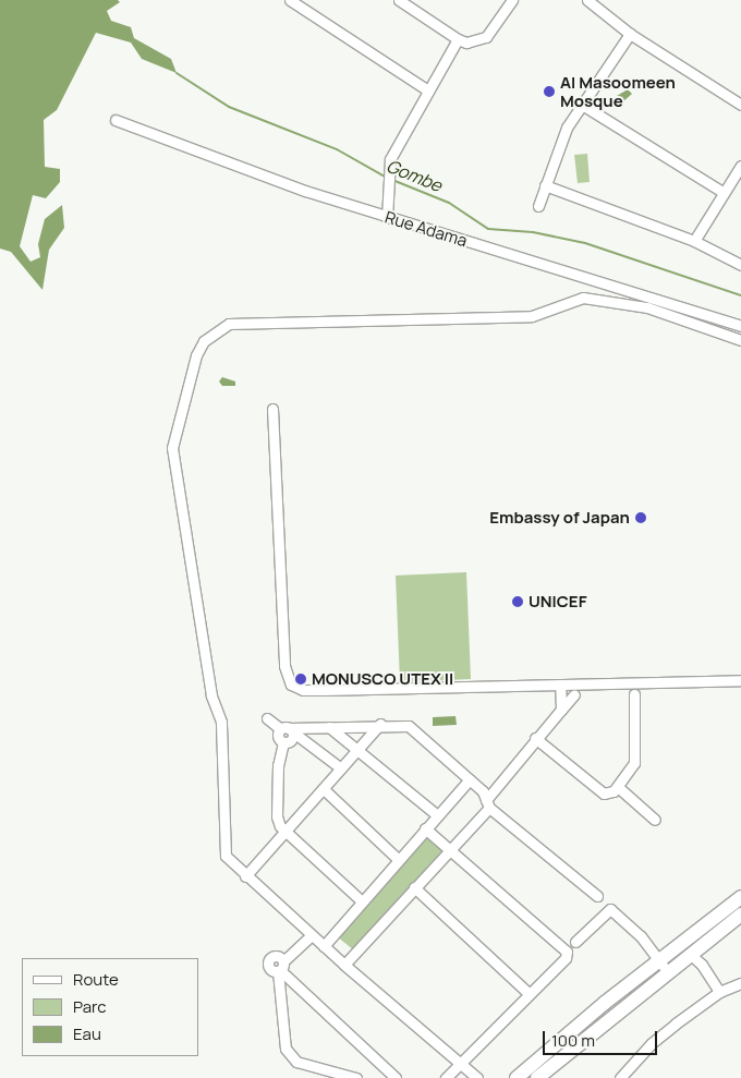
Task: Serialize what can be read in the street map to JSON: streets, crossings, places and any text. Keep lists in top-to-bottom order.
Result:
{
  "streets": {
    "street": ["Rue Adama"]
  },
  "water": ["Gombe"],
  "places": [
    "Al Masoomeen Mosque",
    "Embassy of Japan",
    "UNICEF",
    "MONUSCO UTEX II"
  ],
  "legend": ["Route", "Parc", "Eau"],
  "scale_bar": "100 m"
}
